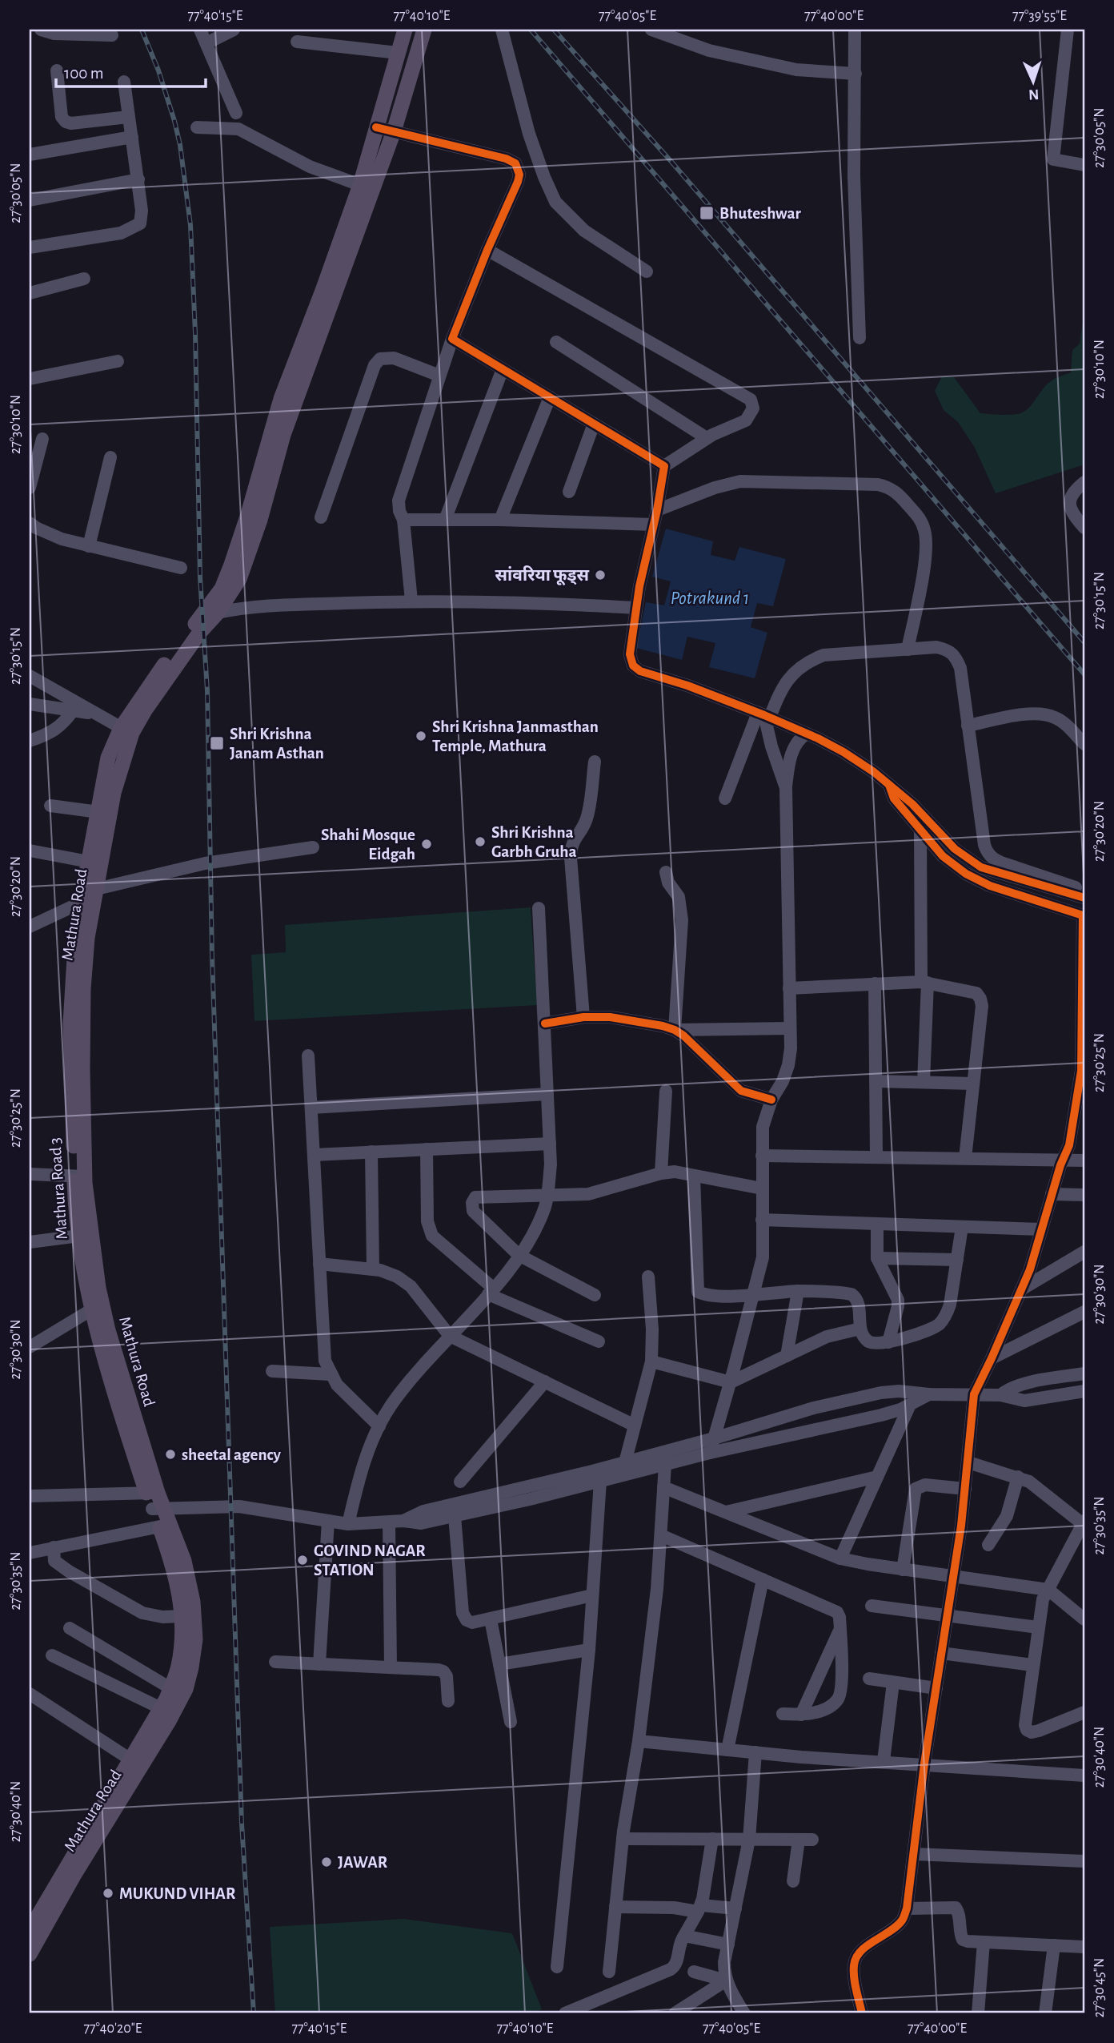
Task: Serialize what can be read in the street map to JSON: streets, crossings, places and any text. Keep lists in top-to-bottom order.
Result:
{
  "streets": {
    "main road": ["Mathura Road", "Mathura Road 3"]
  },
  "crossings": [
    ["Mathura Road", "Mathura Road 3"]
  ],
  "water": ["Potrakund 1"],
  "places": {
    "transit": ["Bhuteshwar", "Shri Krishna Janam Asthan"],
    "other": [
      "सांवरिया फूड्स",
      "Shri Krishna Janmasthan Temple, Mathura",
      "Shri Krishna Garbh Gruha",
      "Shahi Mosque Eidgah",
      "sheetal agency",
      "GOVIND NAGAR STATION",
      "JAWAR",
      "MUKUND VIHAR"
    ]
  },
  "scale_bar": "100 m",
  "north": "bottom",
  "coordinates": [
    "77°40'15\"E",
    "77°40'10\"E",
    "77°40'05\"E",
    "77°40'00\"E",
    "77°39'55\"E",
    "27°30'05\"N",
    "27°30'10\"N",
    "27°30'15\"N",
    "27°30'20\"N",
    "27°30'25\"N",
    "27°30'30\"N",
    "27°30'35\"N",
    "27°30'40\"N",
    "27°30'45\"N",
    "77°40'20\"E"
  ]
}
